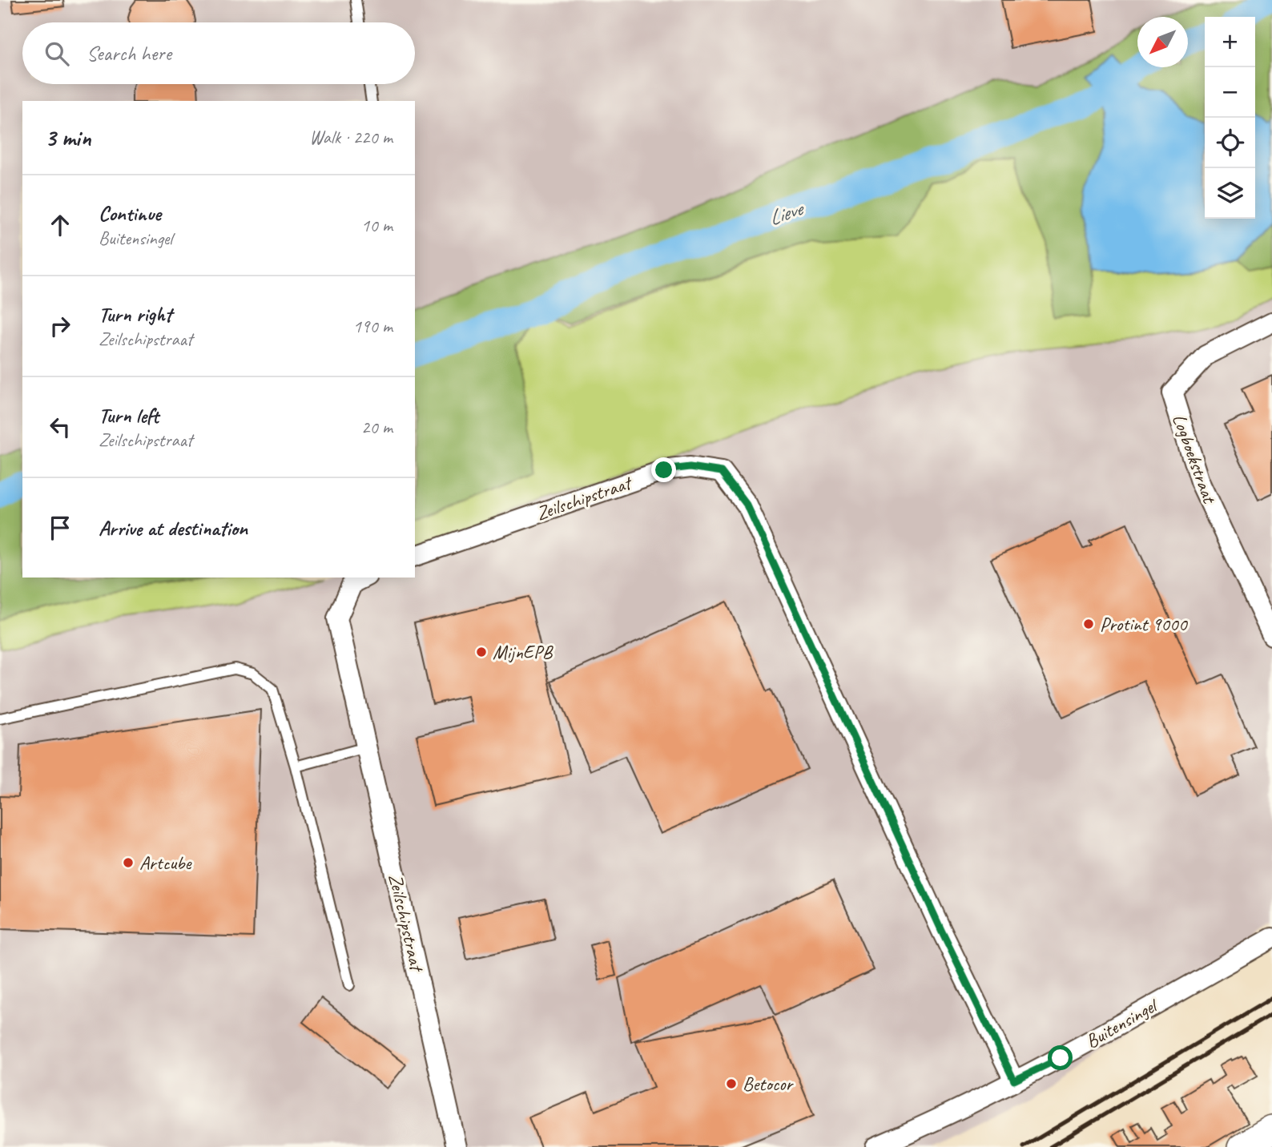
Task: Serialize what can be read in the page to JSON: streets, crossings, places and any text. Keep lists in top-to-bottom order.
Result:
{
  "streets": {
    "street": ["Logboekstraat", "Zeilschipstraat", "Buitensingel"]
  },
  "crossings": [
    ["Zeilschipstraat", "Buitensingel"]
  ],
  "water": ["Lieve"],
  "places": [
    "Protint 9000",
    "MijnEPB",
    "Artcube",
    "Betocor"
  ],
  "north": "bottom left",
  "page": {
    "map_buttons": ["+", "−"],
    "search": "Search here",
    "heading": ["3 min", "Walk · 220 m"],
    "list": [
      ["Continue", "Buitensingel", "10 m"],
      ["Turn right", "Zeilschipstraat", "190 m"],
      ["Turn left", "Zeilschipstraat", "20 m"],
      "Arrive at destination"
    ]
  }
}
